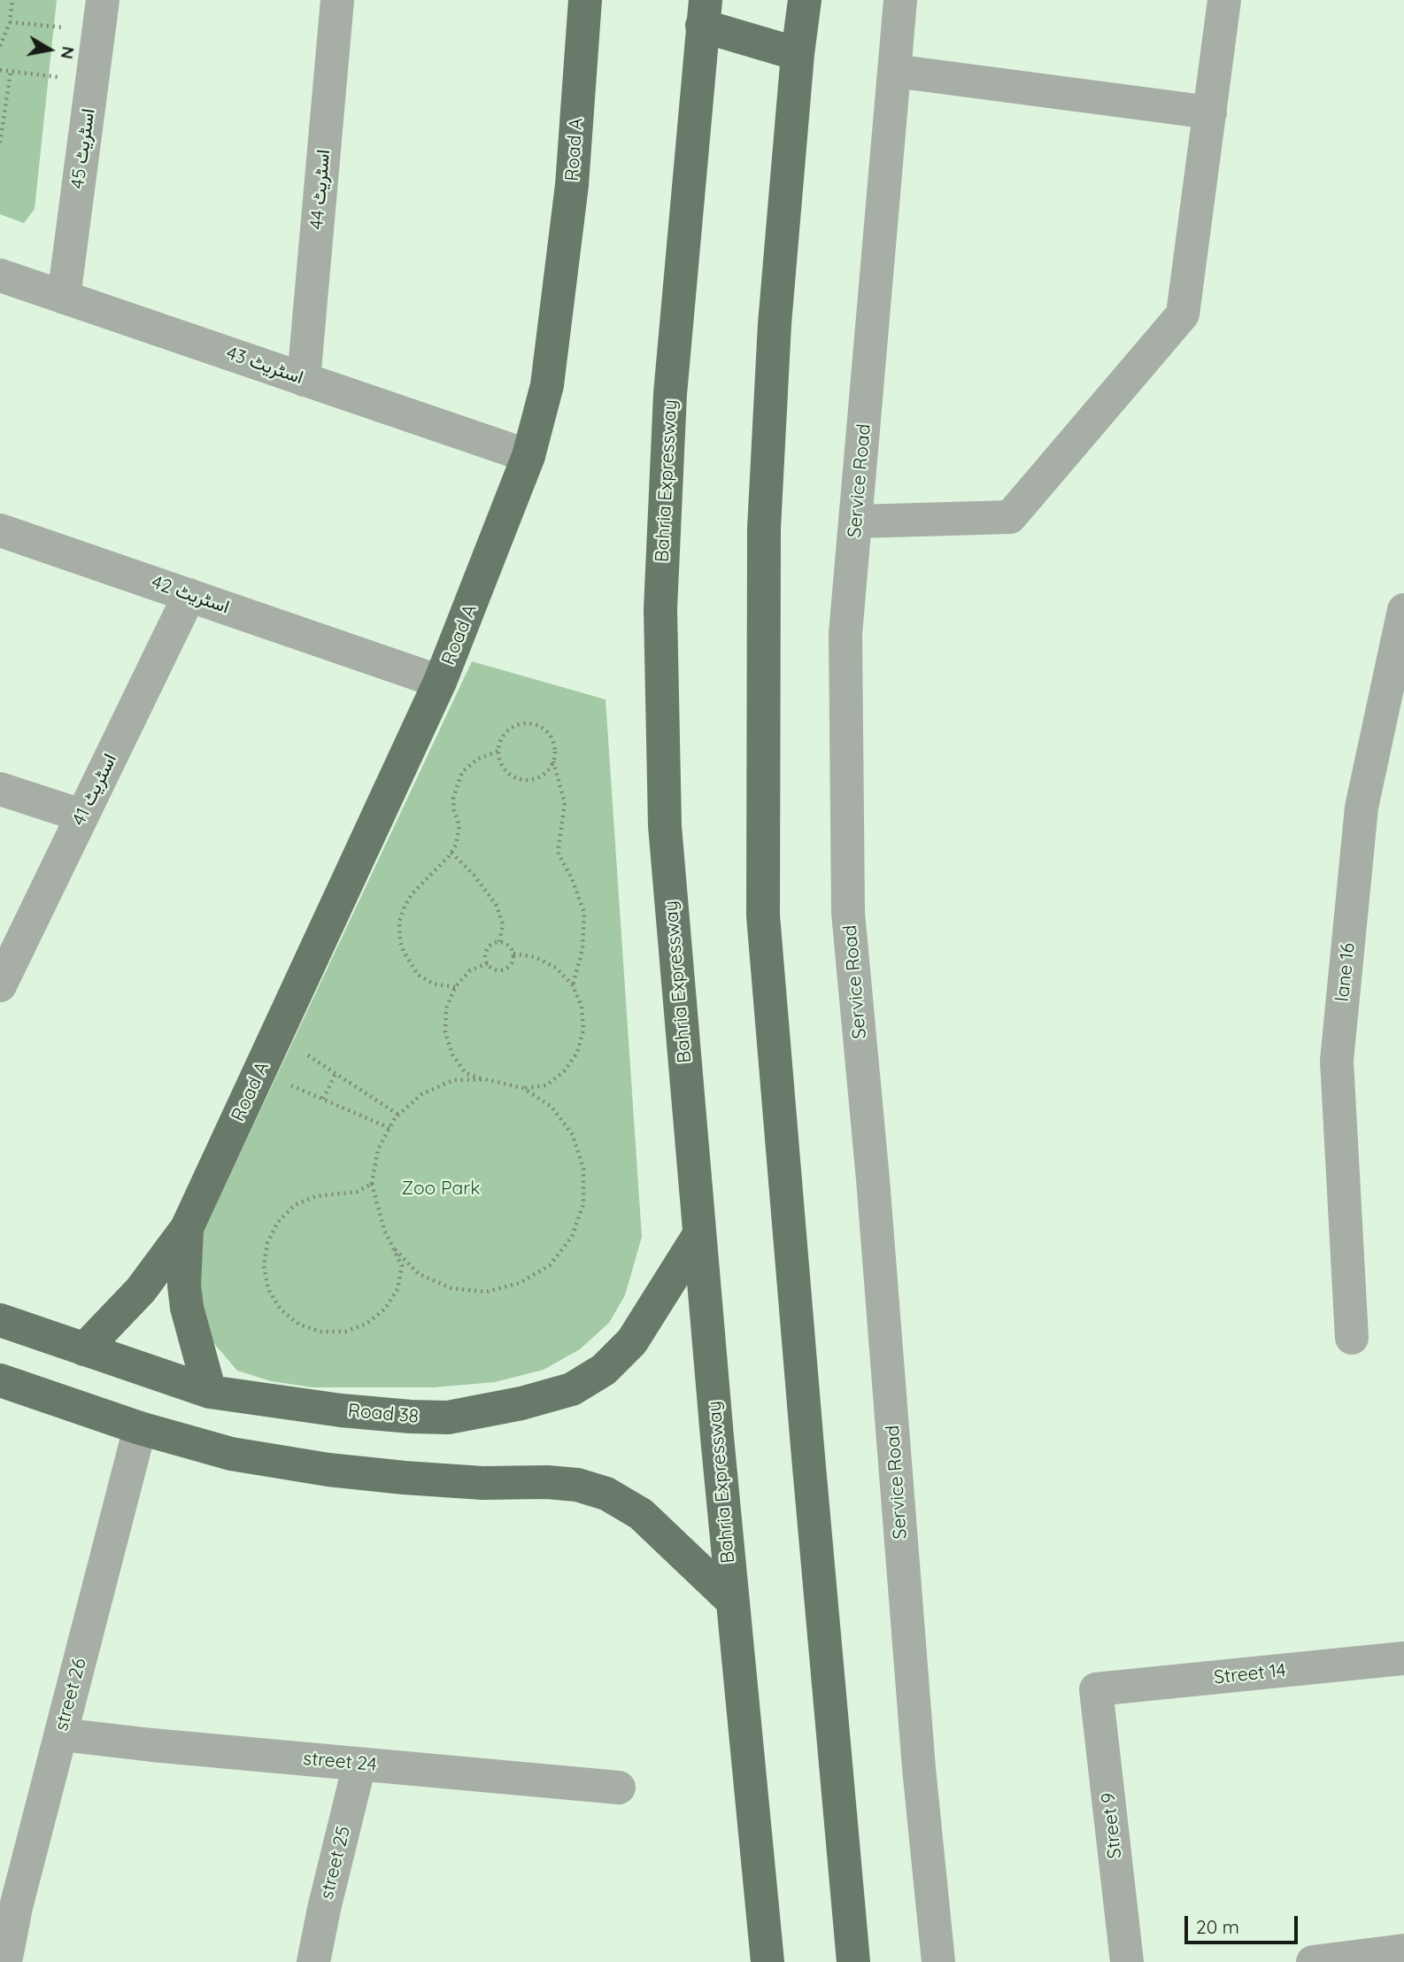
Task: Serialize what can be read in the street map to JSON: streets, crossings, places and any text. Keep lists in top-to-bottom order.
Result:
{
  "streets": {
    "main road": ["Road A", "Bahria Expressway", "Road 38"],
    "street": [
      "اسٹریٹ 45",
      "اسٹریٹ 44",
      "اسٹریٹ 43",
      "Service Road",
      "اسٹریٹ 42",
      "اسٹریٹ 41",
      "lane 16",
      "Street 14",
      "street 26",
      "street 24",
      "Street 9",
      "street 25"
    ]
  },
  "crossings": [
    ["اسٹریٹ 45", "اسٹریٹ 43"],
    ["Road A", "اسٹریٹ 43"],
    ["Road A", "اسٹریٹ 42"],
    ["اسٹریٹ 44", "اسٹریٹ 43"],
    ["Bahria Expressway", "Road 38"],
    ["اسٹریٹ 42", "اسٹریٹ 41"],
    ["Street 14", "Street 9"],
    ["street 26", "street 24"],
    ["street 24", "street 25"]
  ],
  "parks": ["Zoo Park"],
  "scale_bar": "20 m",
  "north": "right"
}
